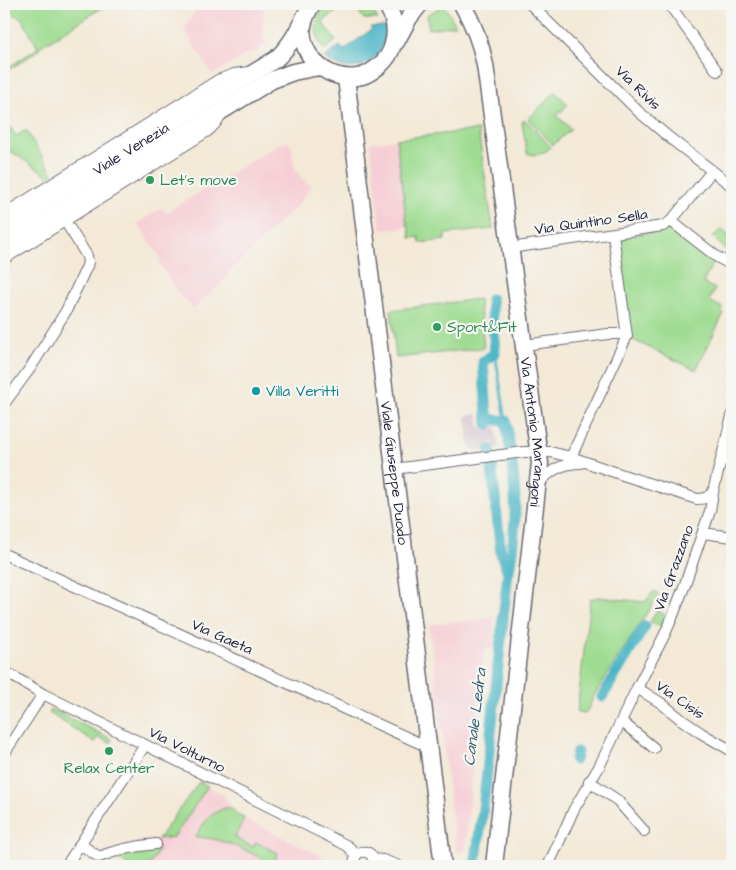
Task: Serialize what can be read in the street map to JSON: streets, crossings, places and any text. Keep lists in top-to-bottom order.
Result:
{
  "streets": {
    "main road": ["Viale Venezia", "Via Antonio Marangoni", "Viale Giuseppe Duodo"],
    "street": [
      "Via Rivis",
      "Via Quintino Sella",
      "Via Grazzano",
      "Via Gaeta",
      "Via Cisis",
      "Via Volturno"
    ]
  },
  "crossings": [
    ["Via Quintino Sella", "Via Antonio Marangoni"],
    ["Viale Giuseppe Duodo", "Via Gaeta"],
    ["Via Grazzano", "Via Cisis"]
  ],
  "water": ["Canale Ledra"],
  "places": [
    "Let's move",
    "Sport&Fit",
    "Villa Veritti",
    "Relax Center"
  ]
}
